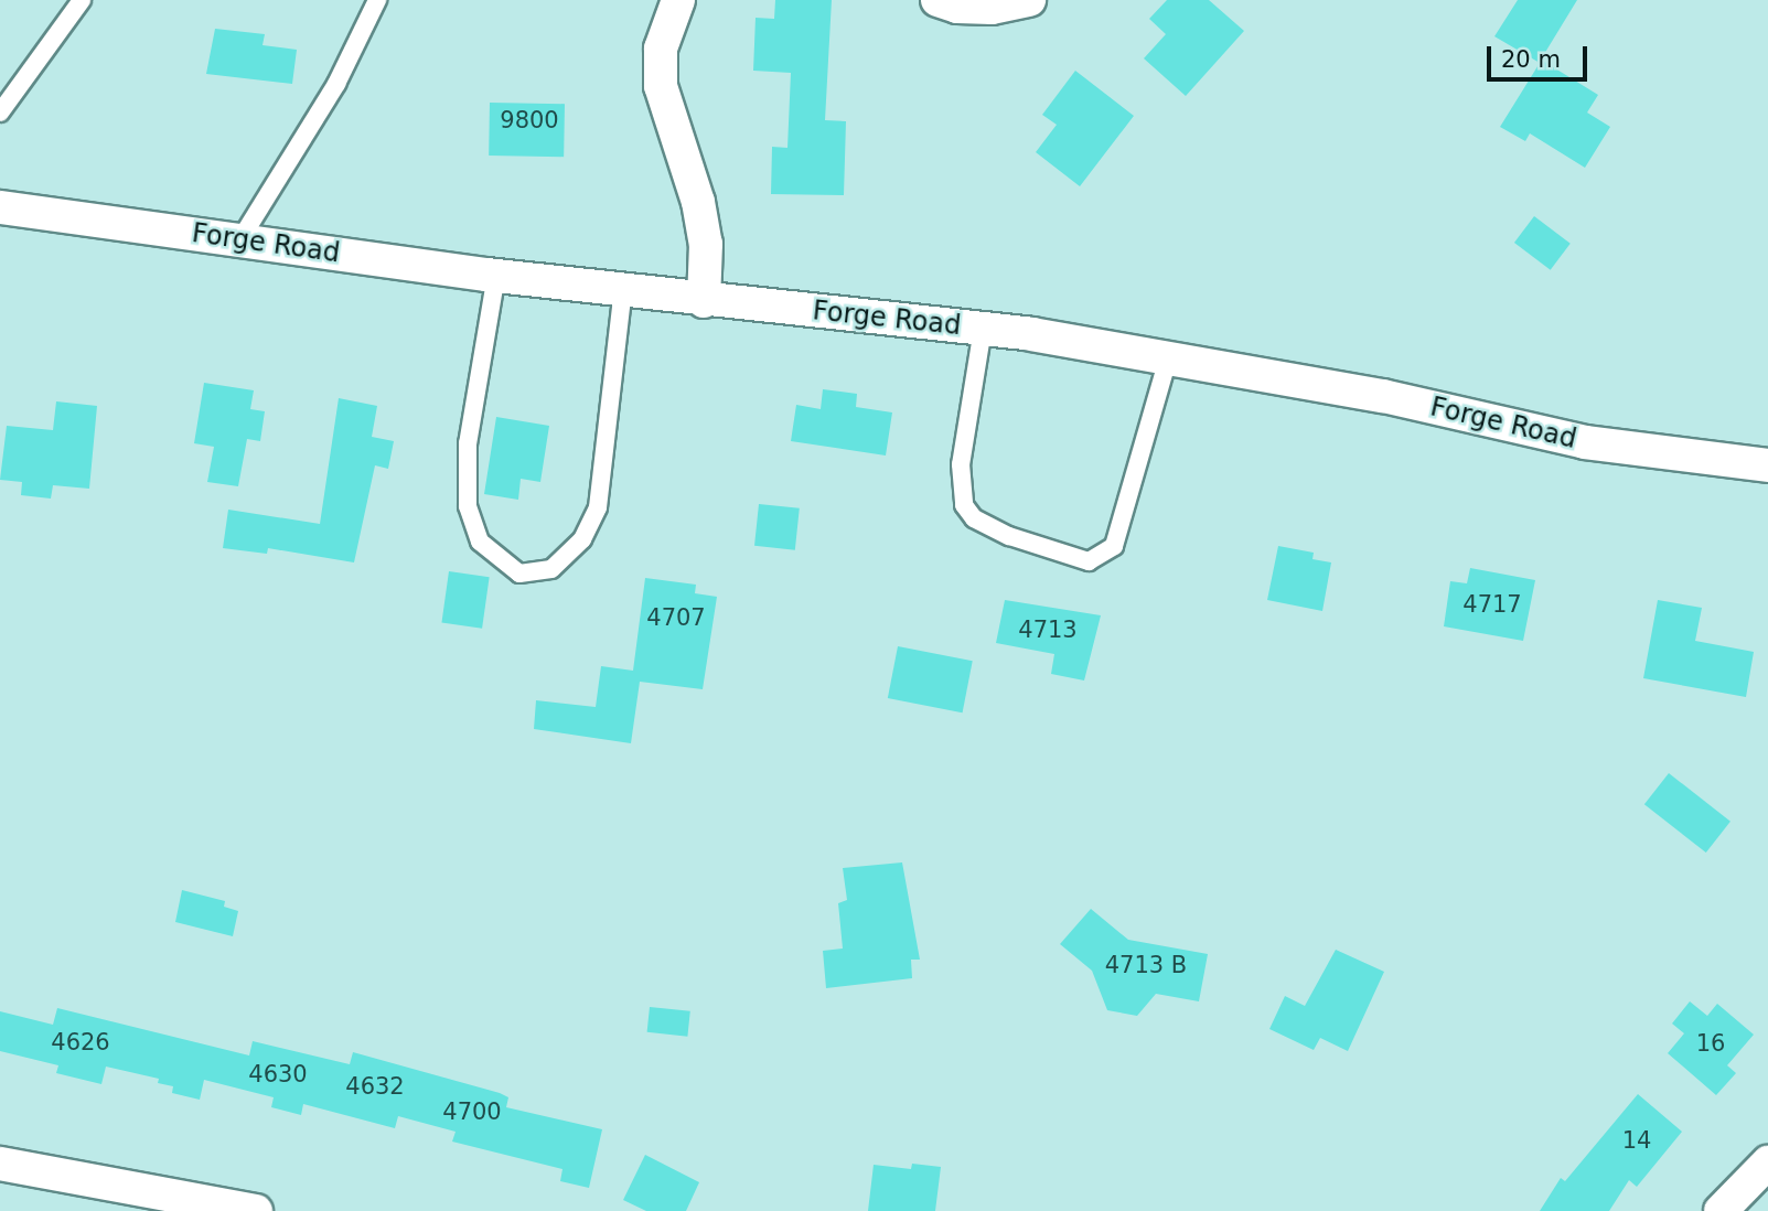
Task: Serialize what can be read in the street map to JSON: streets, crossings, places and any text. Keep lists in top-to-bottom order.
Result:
{
  "streets": {
    "street": ["Forge Road"]
  },
  "house_numbers": [
    "9800",
    "4717",
    "4707",
    "4713",
    "4713 B",
    "4626",
    "16",
    "4630",
    "4632",
    "4700",
    "14"
  ],
  "scale_bar": "20 m"
}
